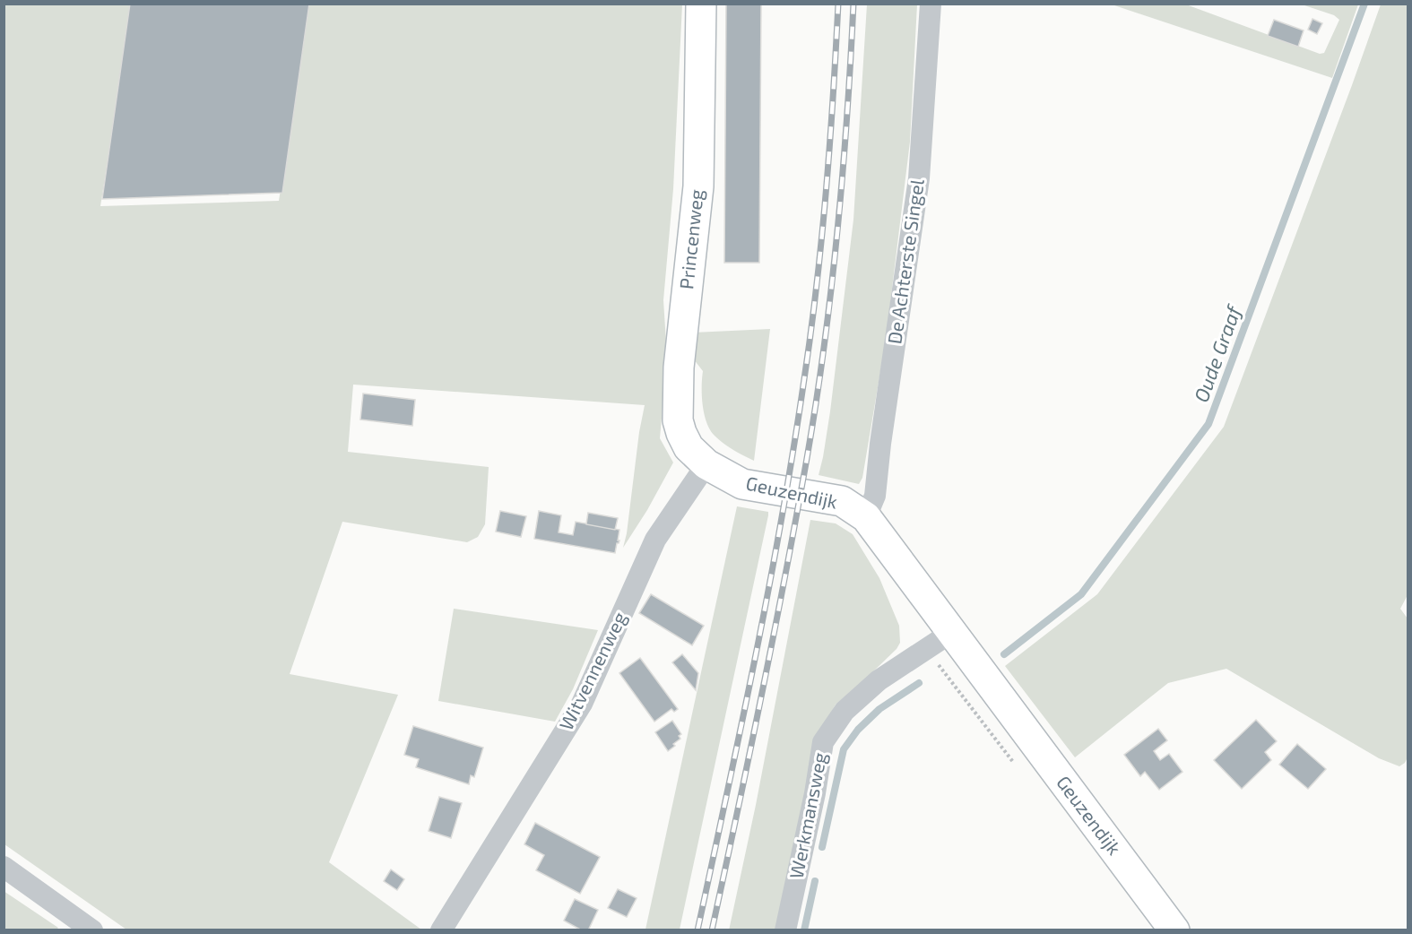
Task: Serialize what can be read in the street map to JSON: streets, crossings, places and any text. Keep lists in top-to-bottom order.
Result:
{
  "streets": {
    "main road": ["Princenweg", "Geuzendijk"],
    "street": ["De Achterste Singel", "Witvennenweg", "Werkmansweg"]
  },
  "crossings": [
    ["Princenweg", "Geuzendijk"],
    ["Princenweg", "Witvennenweg"],
    ["De Achterste Singel", "Geuzendijk"],
    ["Geuzendijk", "Witvennenweg"],
    ["Geuzendijk", "Werkmansweg"]
  ],
  "water": ["Oude Graaf"]
}
